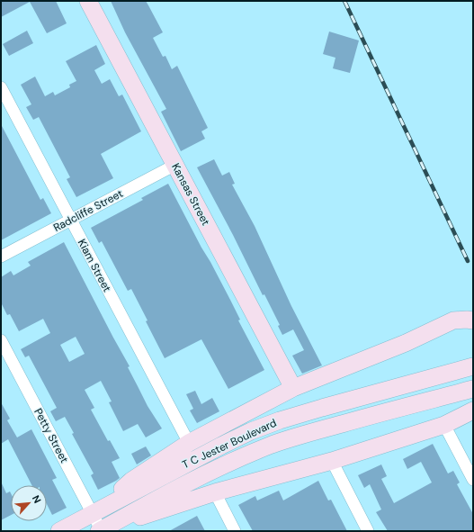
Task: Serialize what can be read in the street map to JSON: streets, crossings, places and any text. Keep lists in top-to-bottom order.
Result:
{
  "streets": {
    "main road": ["Kansas Street", "T C Jester Boulevard"],
    "street": ["Radcliffe Street", "Kiam Street", "Petty Street"]
  },
  "crossings": [
    ["Kansas Street", "Radcliffe Street"],
    ["Radcliffe Street", "Kiam Street"],
    ["Petty Street", "T C Jester Boulevard"]
  ],
  "north": "top right"
}
